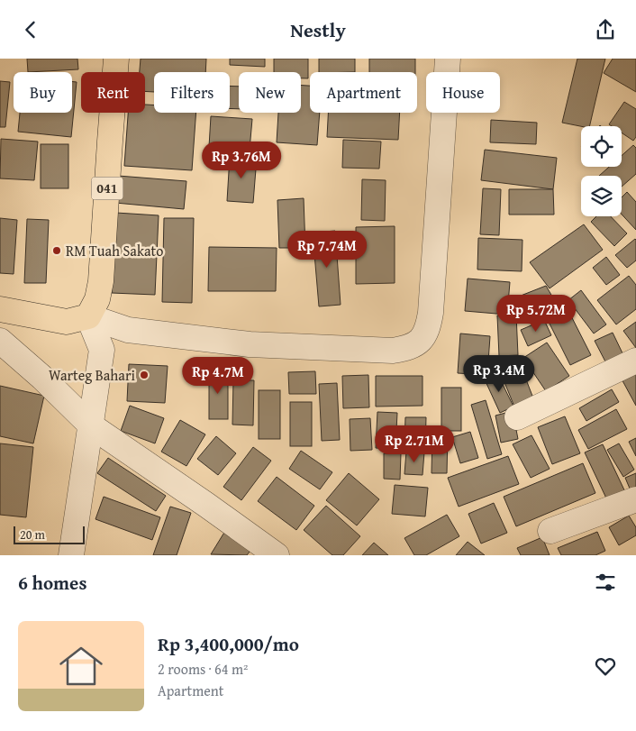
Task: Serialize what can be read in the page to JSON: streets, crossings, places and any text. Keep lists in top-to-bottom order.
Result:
{
  "streets": {
    "main road": ["041"]
  },
  "places": ["RM Tuah Sakato", "Warteg Bahari"],
  "scale_bar": "20 m",
  "page": {
    "header": "Nestly",
    "chip": [
      "Buy",
      "Rent",
      "Filters",
      "New",
      "Apartment",
      "House"
    ],
    "price": [
      "Rp 3.76M",
      "Rp 7.74M",
      "Rp 5.72M",
      "Rp 3.4M",
      "Rp 4.7M",
      "Rp 2.71M"
    ],
    "scale": "20 m",
    "heading": "6 homes",
    "list": [
      {
        "name": "Rp 3,400,000/mo",
        "note": "2 rooms · 64 m² · Apartment"
      }
    ]
  }
}
